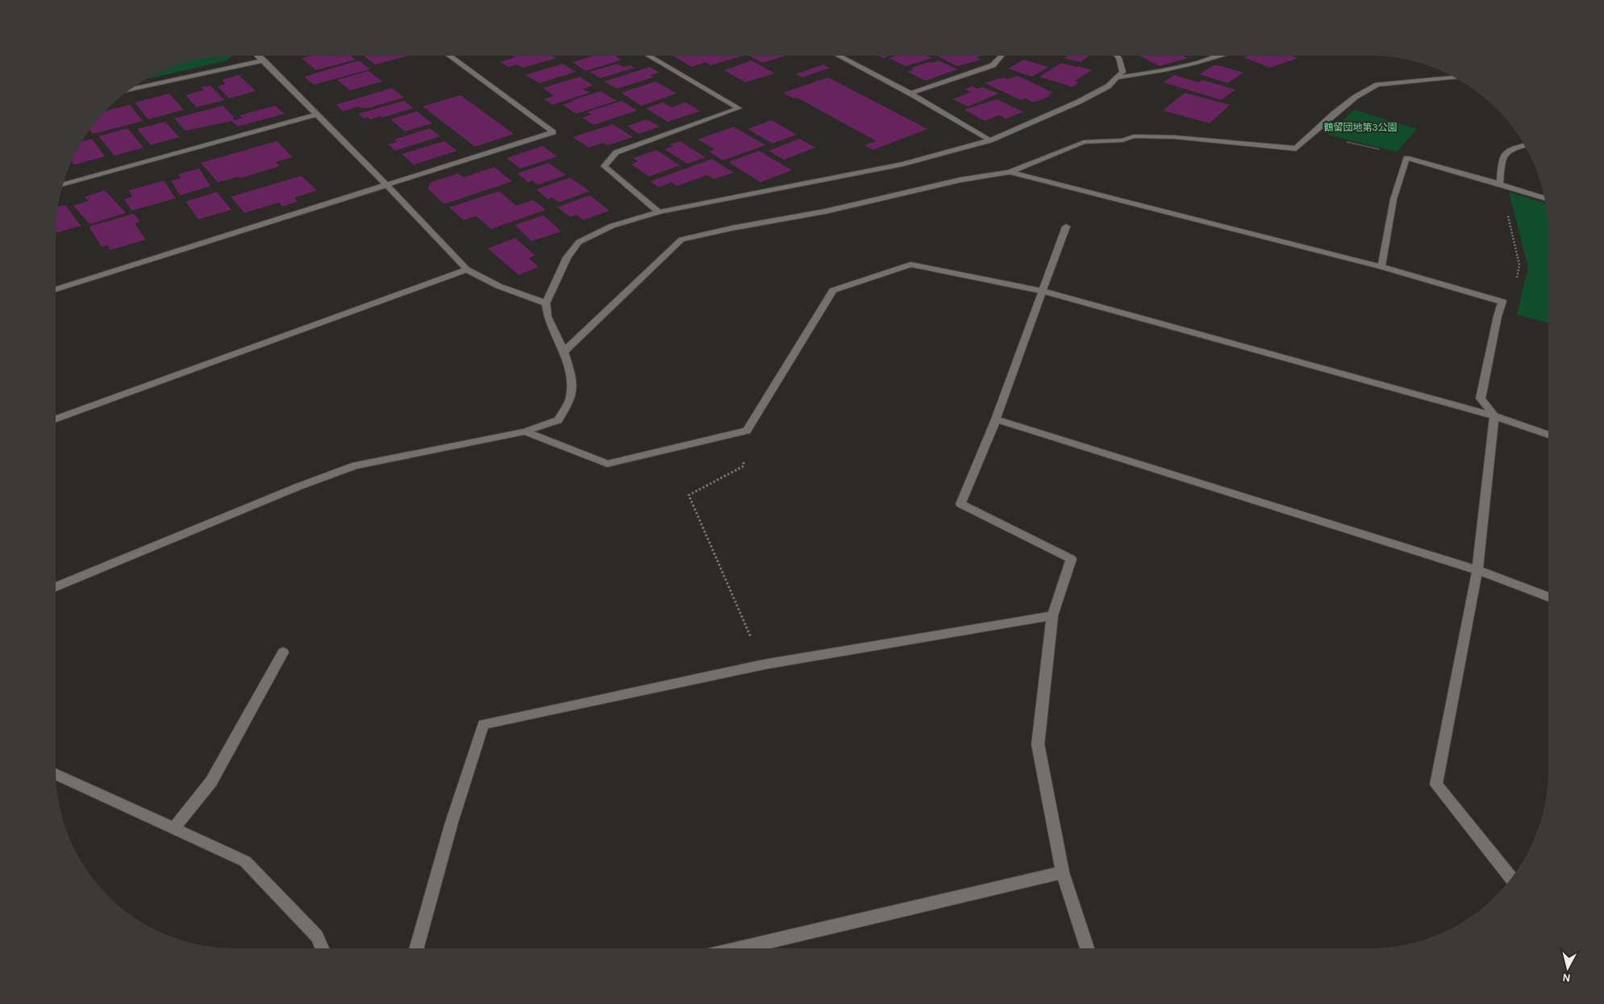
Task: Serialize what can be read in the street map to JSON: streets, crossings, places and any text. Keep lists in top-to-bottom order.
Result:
{
  "parks": ["鶴留団地第3公園"],
  "north": "bottom"
}
